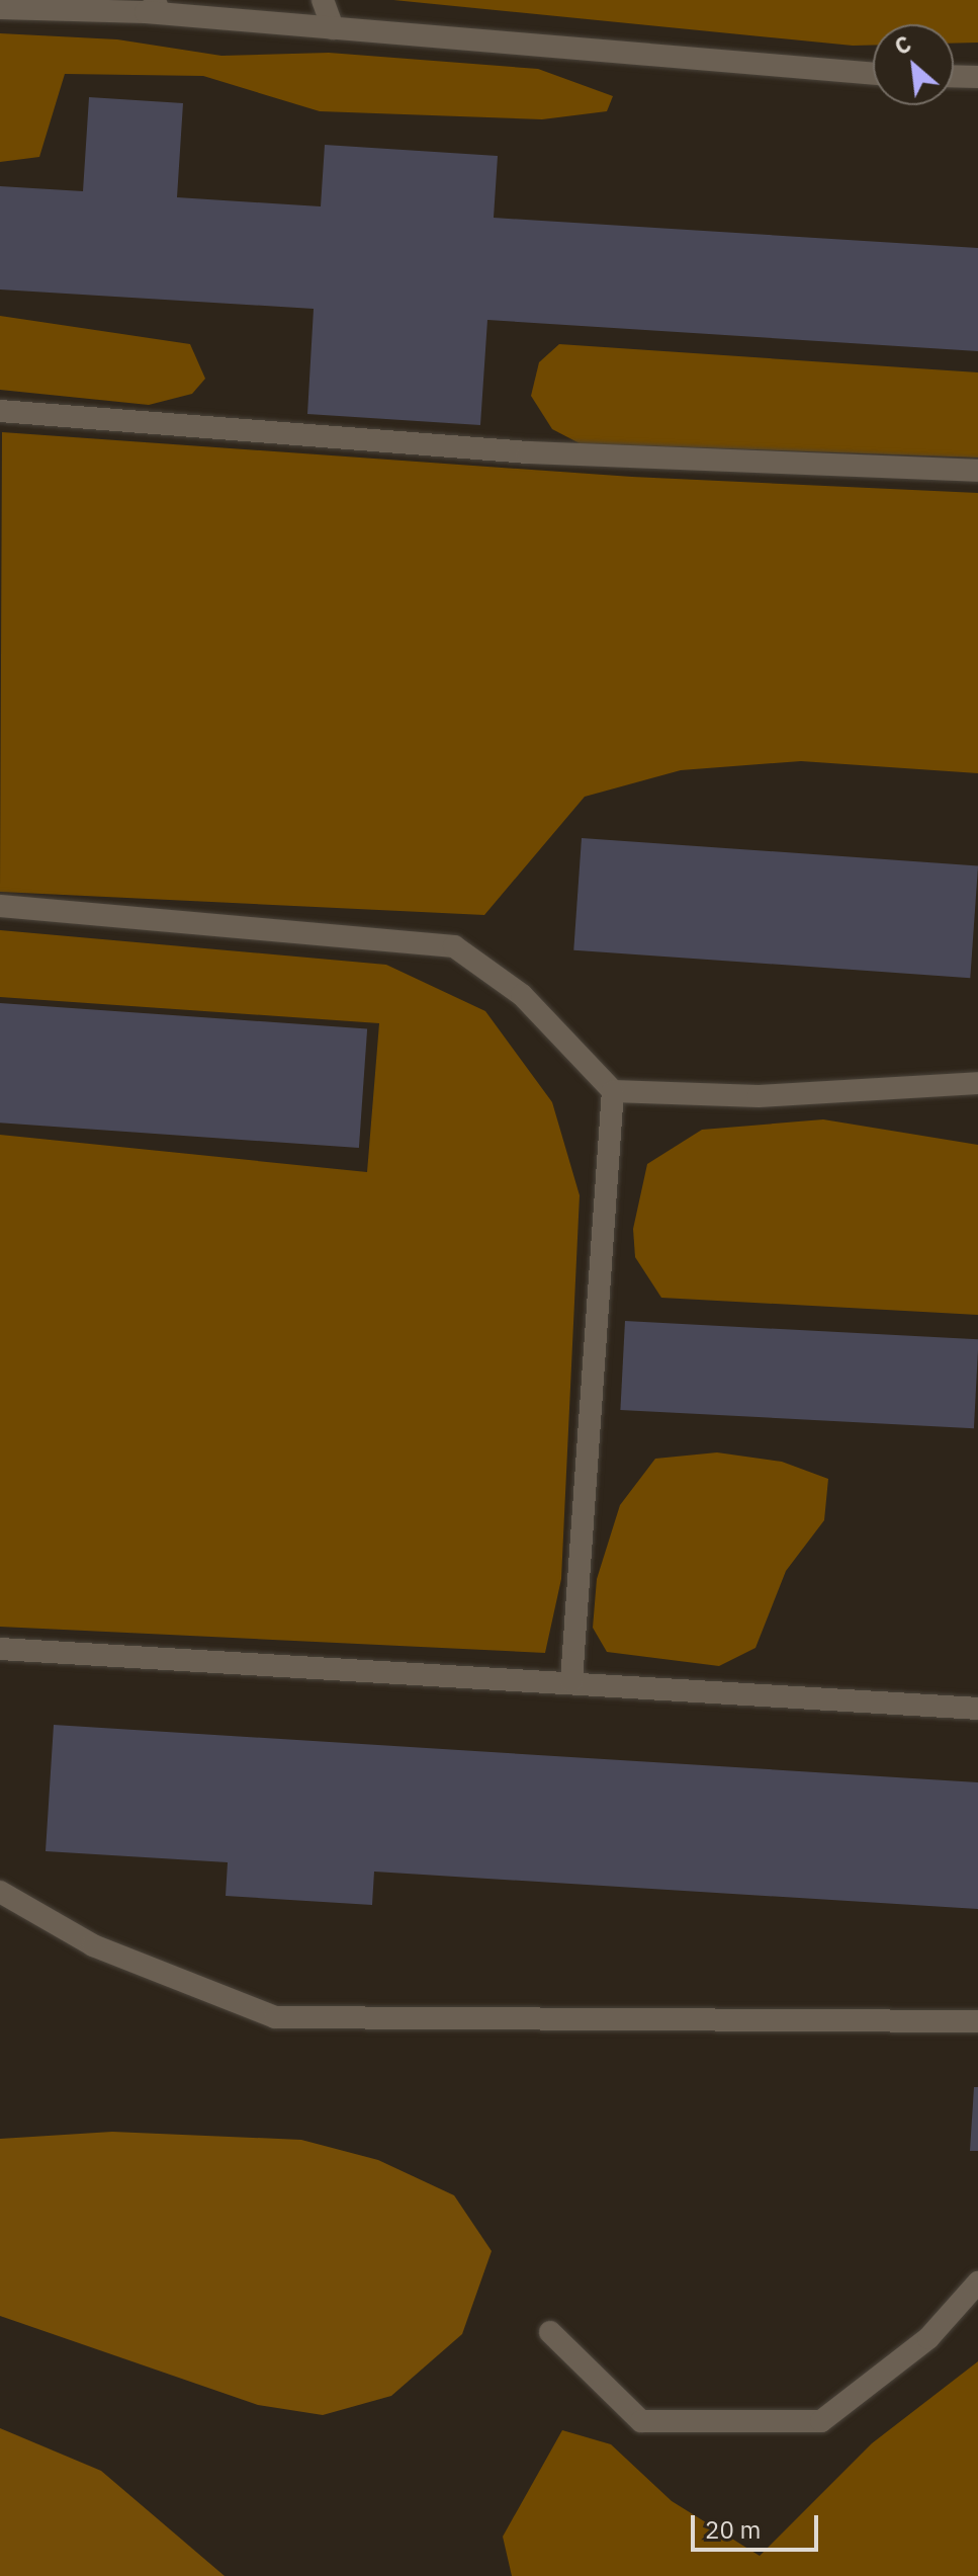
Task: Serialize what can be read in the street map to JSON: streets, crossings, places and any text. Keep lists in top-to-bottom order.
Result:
{
  "scale_bar": "20 m",
  "north": "top left"
}
